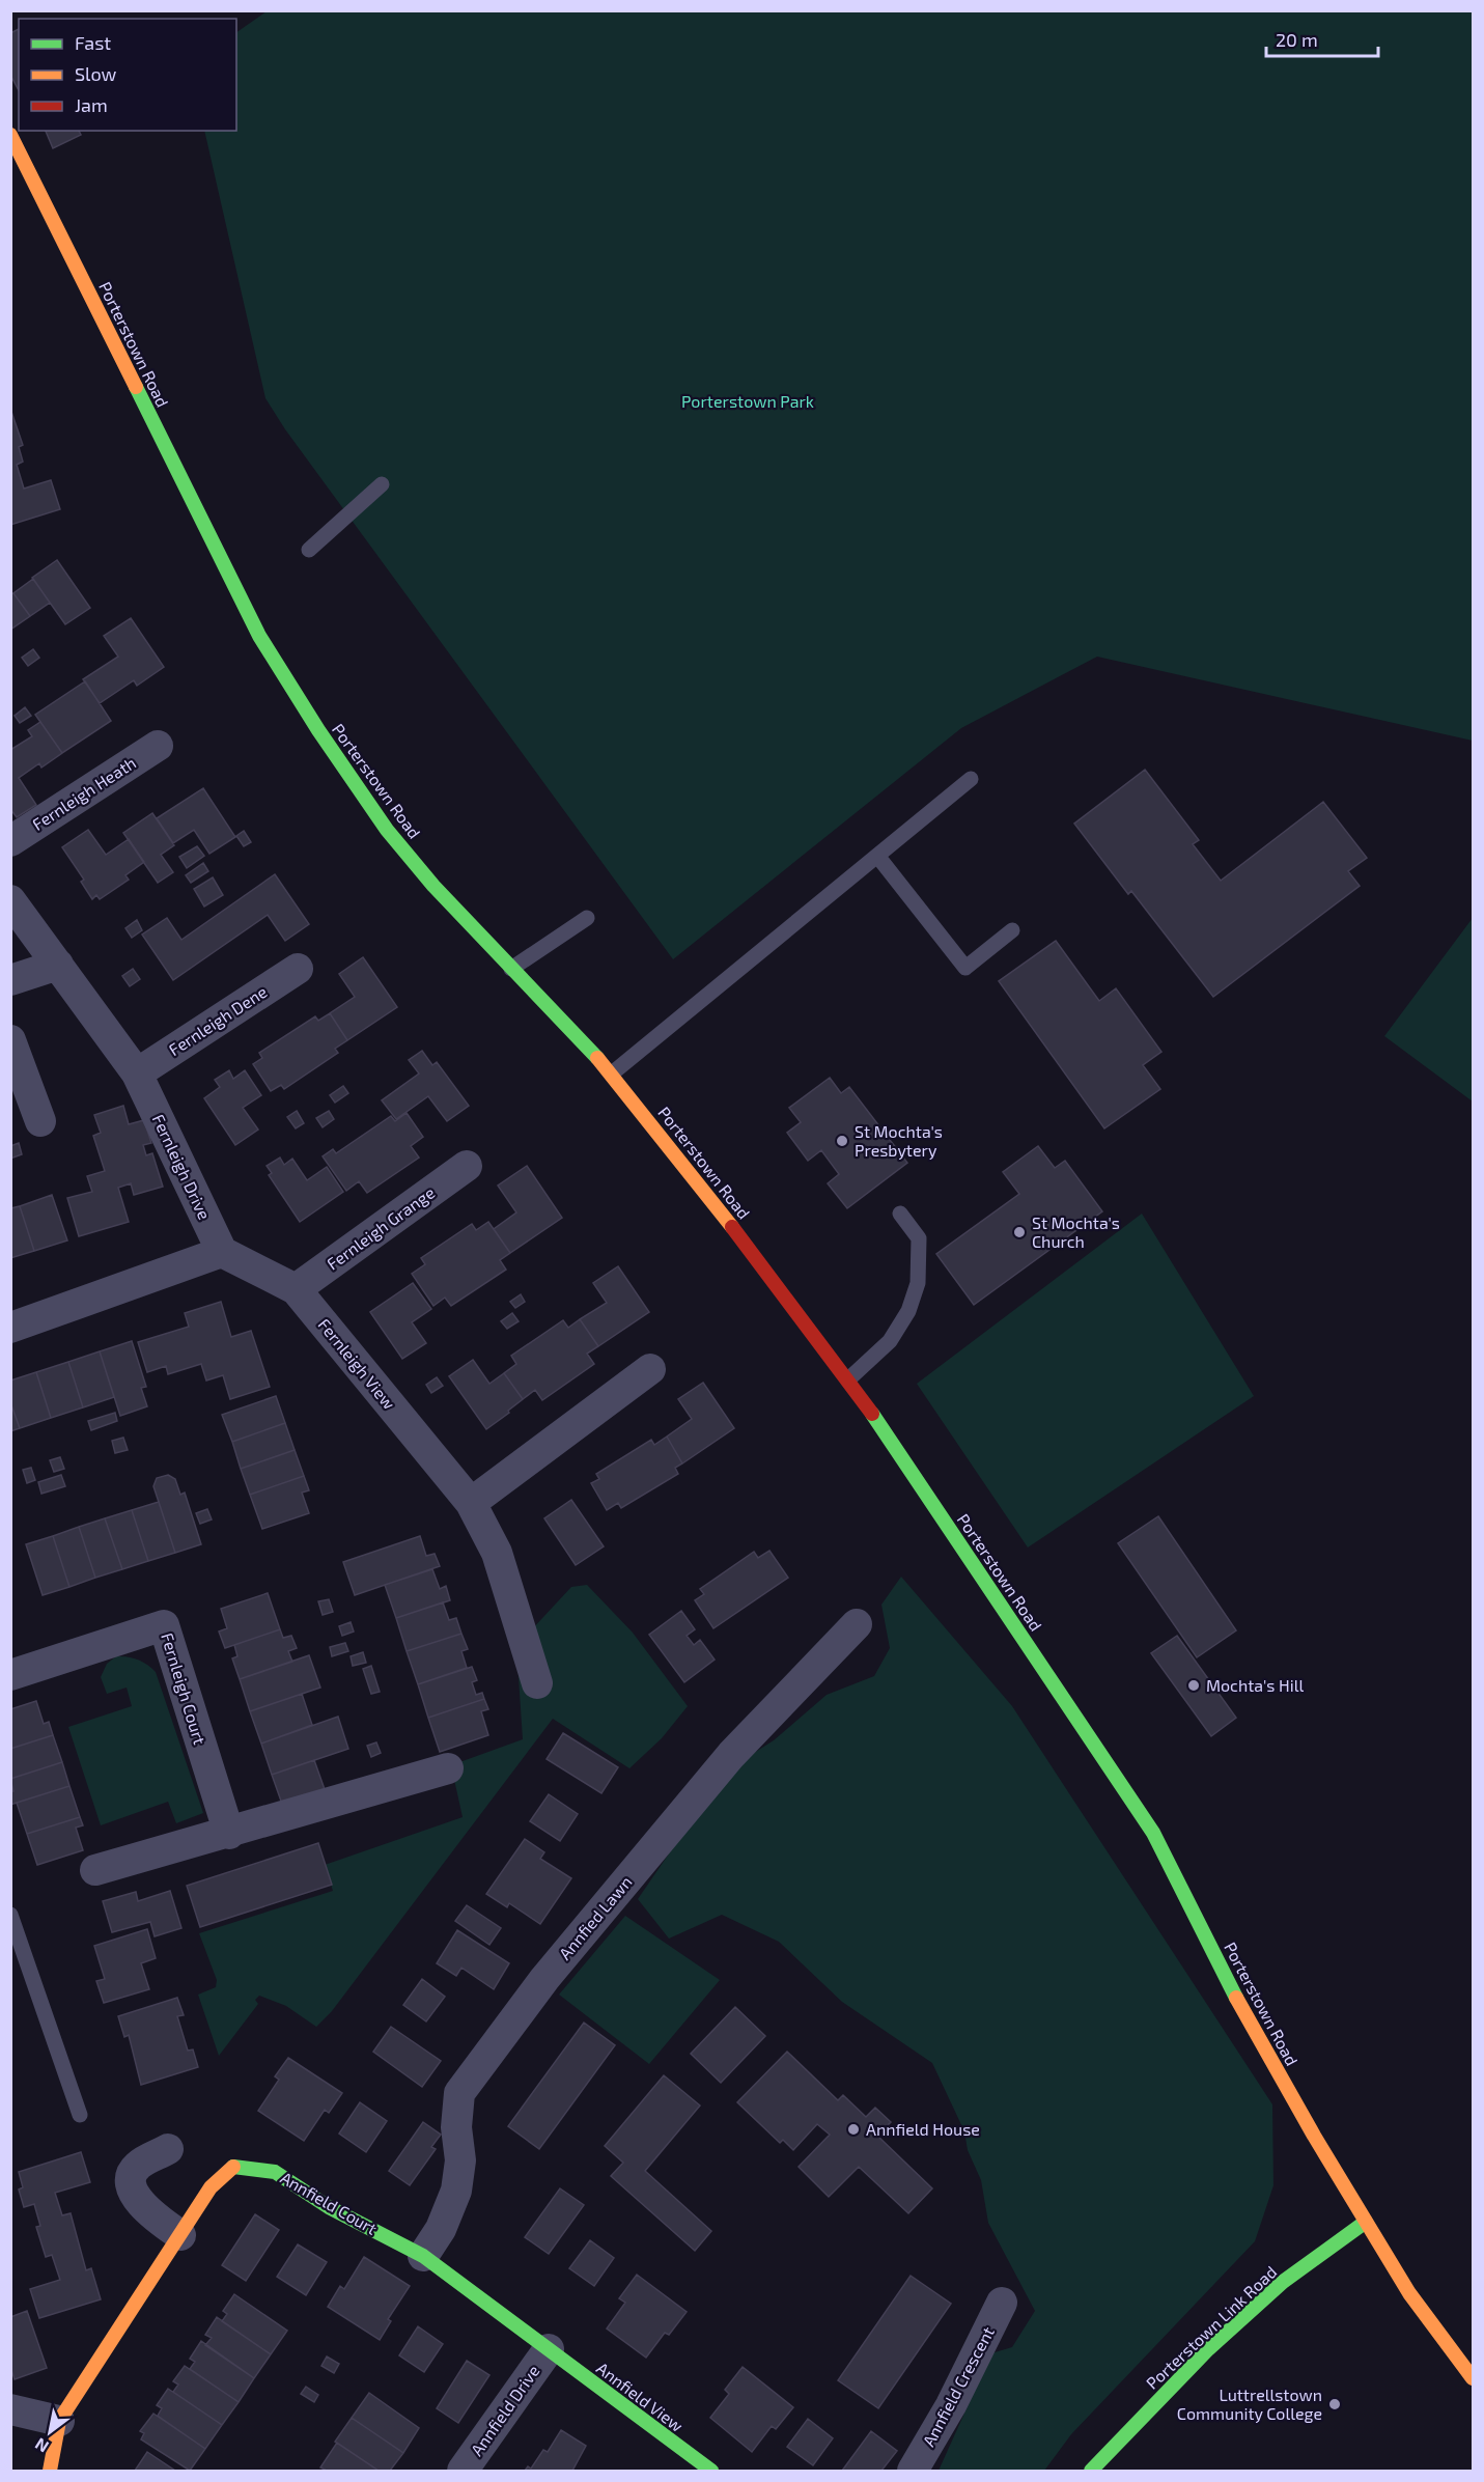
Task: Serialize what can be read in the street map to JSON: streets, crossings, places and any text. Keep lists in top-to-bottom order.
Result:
{
  "streets": {
    "street": [
      "Porterstown Road",
      "Fernleigh Heath",
      "Fernleigh Dene",
      "Fernleigh Drive",
      "Fernleigh Grange",
      "Fernleigh View",
      "Fernleigh Court",
      "Annfied Lawn",
      "Annfield Court",
      "Porterstown Link Road",
      "Annfield Crescent",
      "Annfield View",
      "Annfield Drive"
    ]
  },
  "crossings": [
    ["Porterstown Road", "Porterstown Link Road"],
    ["Fernleigh Dene", "Fernleigh Drive"],
    ["Fernleigh Drive", "Fernleigh View"],
    ["Fernleigh Grange", "Fernleigh View"],
    ["Annfied Lawn", "Annfield Court"],
    ["Annfield Court", "Annfield View"],
    ["Annfield Court", "Annfield Drive"],
    ["Annfield View", "Annfield Drive"]
  ],
  "parks": ["Porterstown Park"],
  "places": [
    "St Mochta's Presbytery",
    "St Mochta's Church",
    "Mochta's Hill",
    "Annfield House",
    "Luttrellstown Community College"
  ],
  "legend": ["Fast", "Slow", "Jam"],
  "scale_bar": "20 m",
  "north": "bottom left"
}
